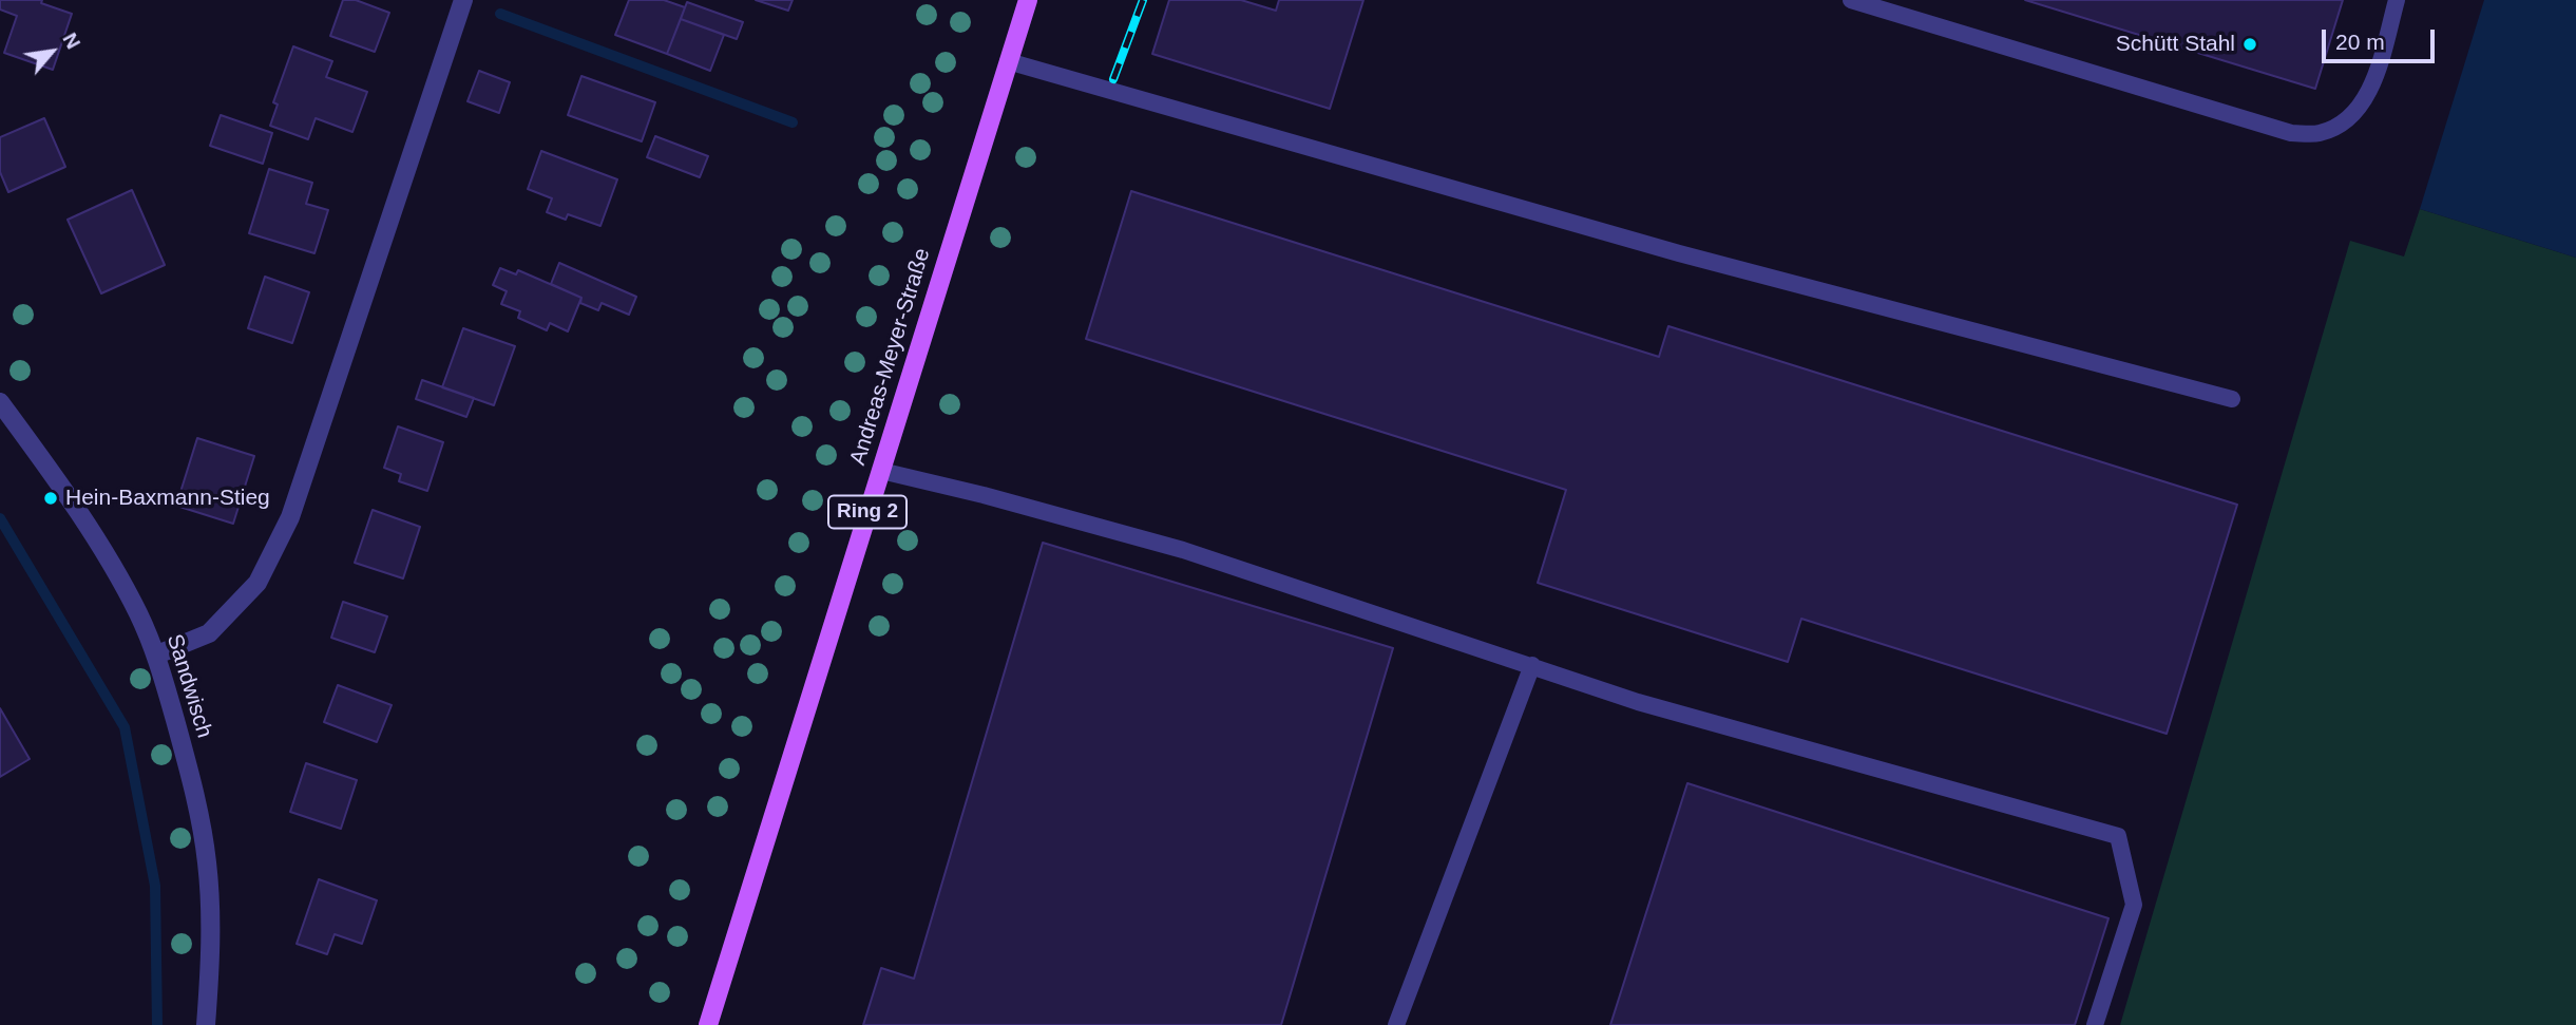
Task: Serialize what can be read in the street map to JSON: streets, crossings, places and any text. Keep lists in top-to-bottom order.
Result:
{
  "streets": {
    "main road": ["Andreas-Meyer-Straße", "Ring 2"],
    "street": ["Sandwisch"]
  },
  "places": ["Schütt Stahl", "Hein-Baxmann-Stieg"],
  "scale_bar": "20 m",
  "north": "top right"
}
